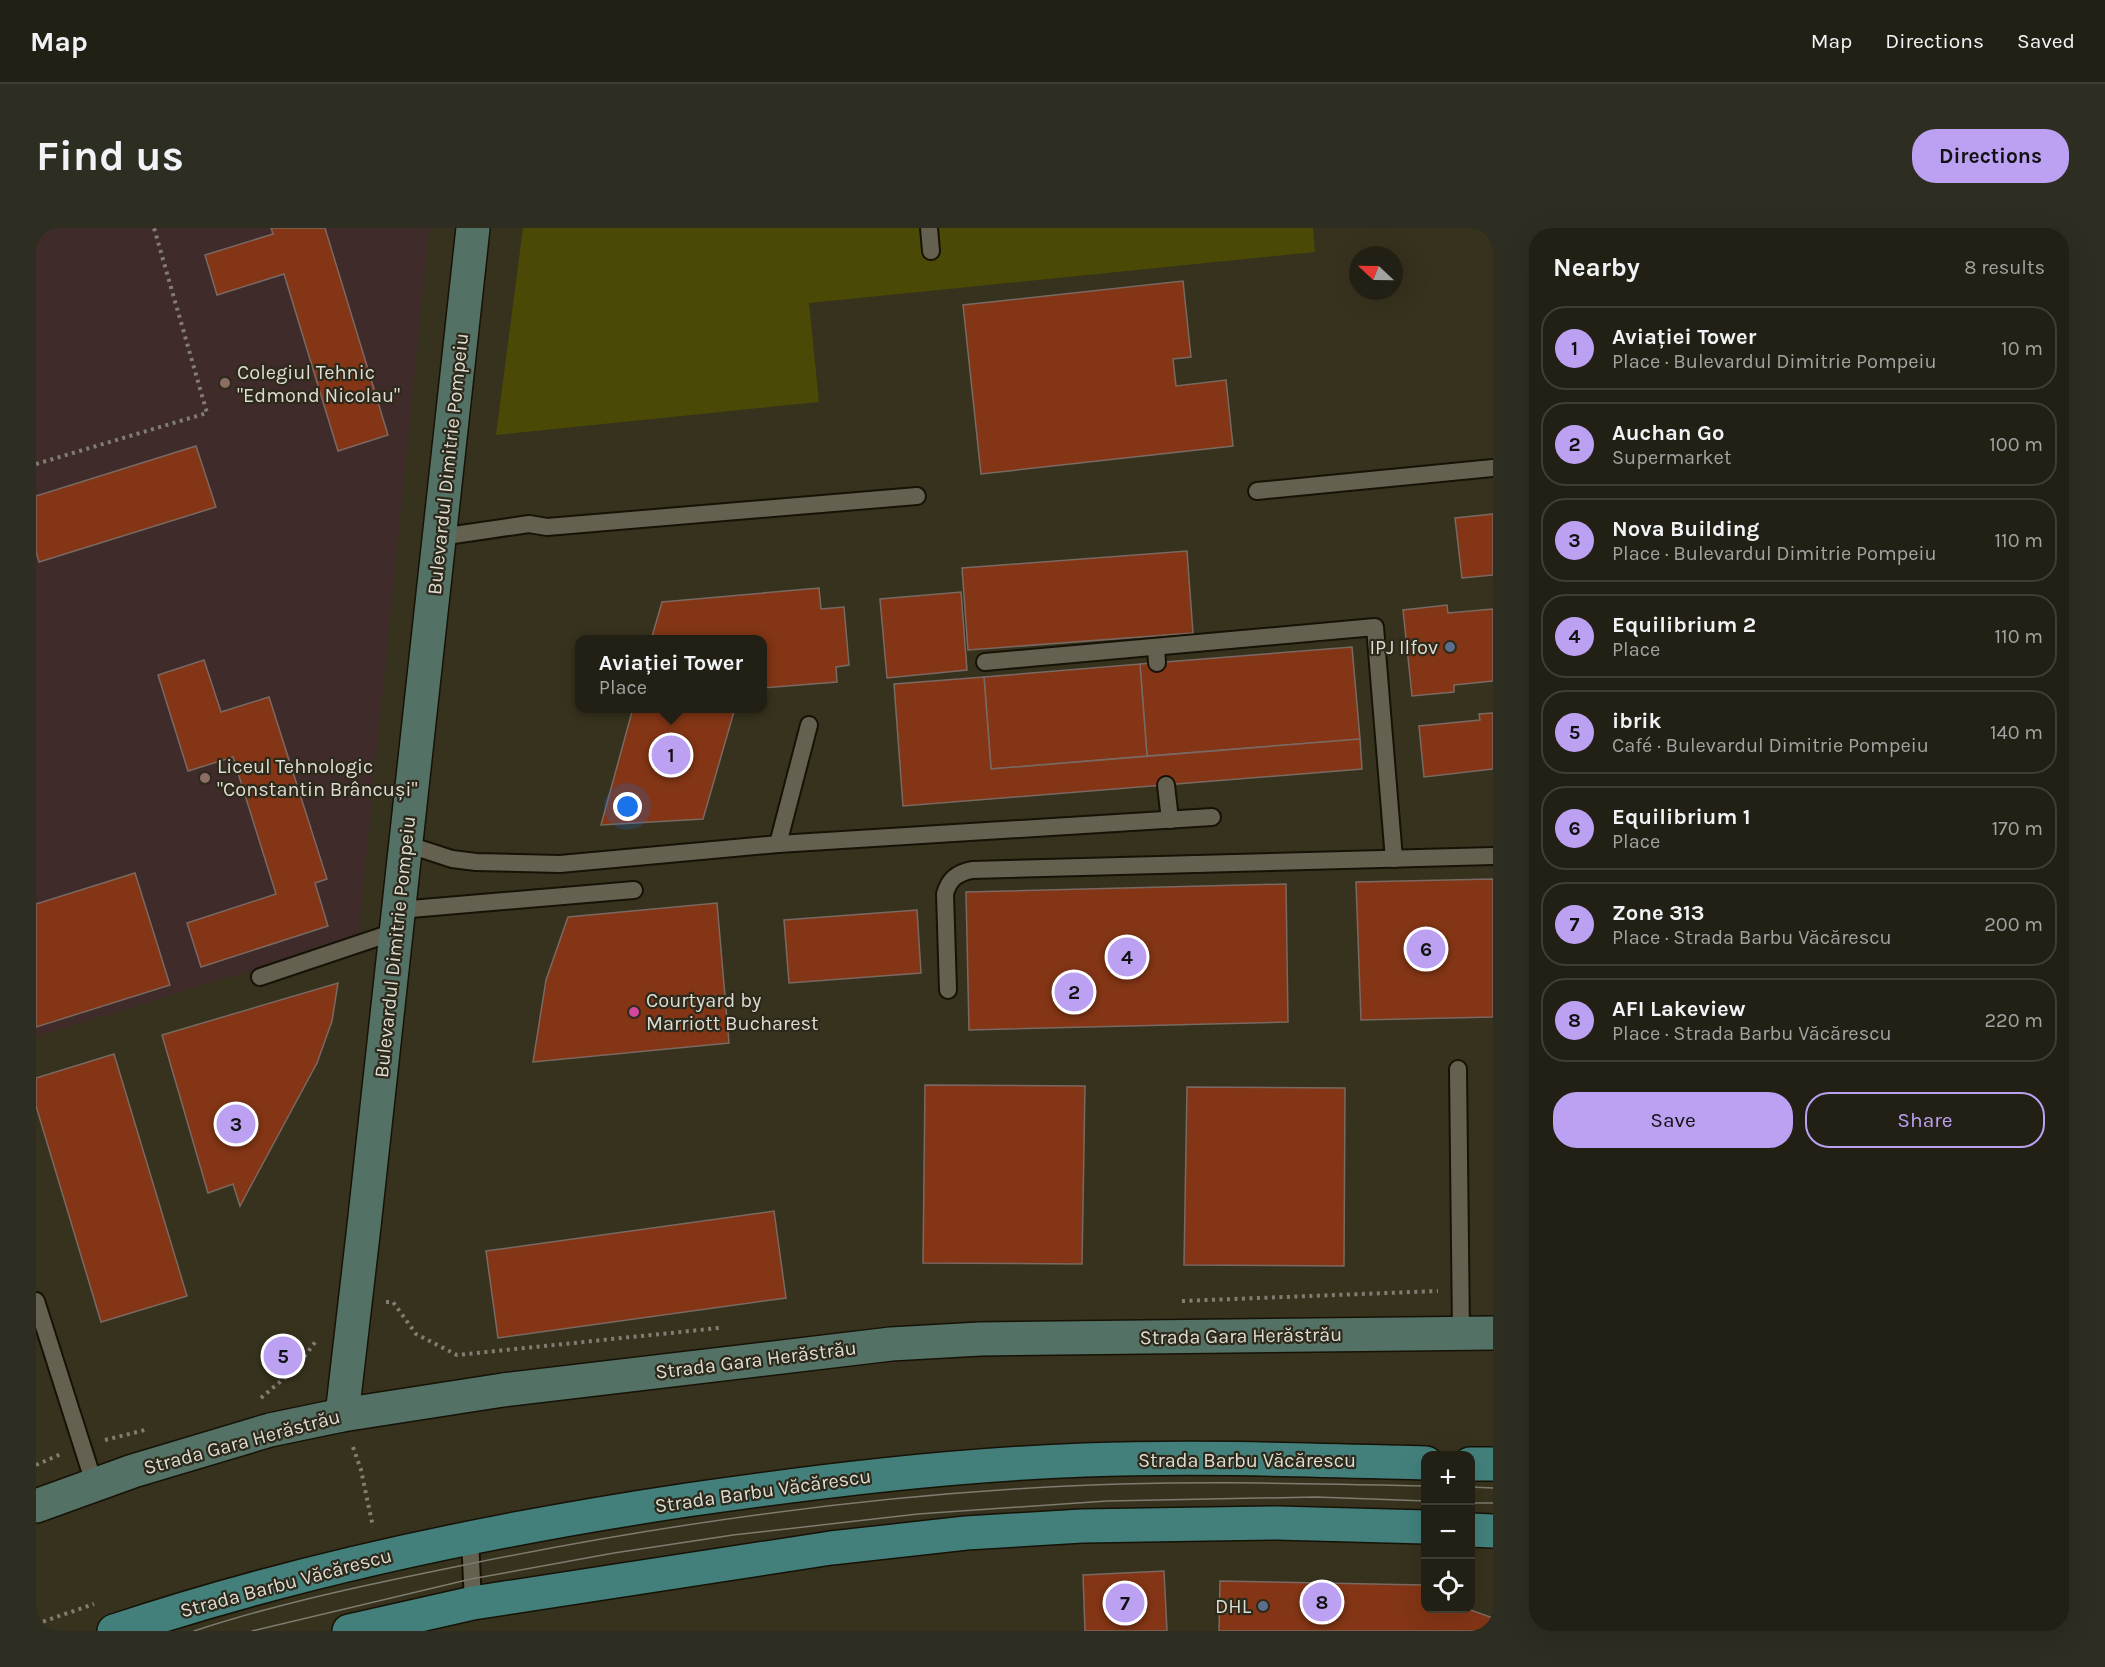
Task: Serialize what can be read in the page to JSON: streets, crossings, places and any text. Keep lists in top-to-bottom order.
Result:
{
  "streets": {
    "main road": ["Strada Barbu Văcărescu"],
    "street": ["Bulevardul Dimitrie Pompeiu", "Strada Gara Herăstrău"]
  },
  "crossings": [
    ["Bulevardul Dimitrie Pompeiu", "Strada Gara Herăstrău"]
  ],
  "places": [
    "Colegiul Tehnic \"Edmond Nicolau\"",
    "IPJ Ilfov",
    "Liceul Tehnologic \"Constantin Brâncuși\"",
    "Courtyard by Marriott Bucharest",
    "DHL"
  ],
  "north": "left",
  "page": {
    "header": "Map",
    "nav": ["Map", "Directions", "Saved"],
    "buttons": [
      "Directions",
      ["Save", "Share"]
    ],
    "title": "Find us",
    "heading": ["Nearby", "8 results"],
    "list": [
      {
        "mark": "1",
        "name": "Aviației Tower",
        "note": "Place · Bulevardul Dimitrie Pompeiu",
        "value": "10 m"
      },
      {
        "mark": "2",
        "name": "Auchan Go",
        "note": "Supermarket",
        "value": "100 m"
      },
      {
        "mark": "3",
        "name": "Nova Building",
        "note": "Place · Bulevardul Dimitrie Pompeiu",
        "value": "110 m"
      },
      {
        "mark": "4",
        "name": "Equilibrium 2",
        "note": "Place",
        "value": "110 m"
      },
      {
        "mark": "5",
        "name": "ibrik",
        "note": "Café · Bulevardul Dimitrie Pompeiu",
        "value": "140 m"
      },
      {
        "mark": "6",
        "name": "Equilibrium 1",
        "note": "Place",
        "value": "170 m"
      },
      {
        "mark": "7",
        "name": "Zone 313",
        "note": "Place · Strada Barbu Văcărescu",
        "value": "200 m"
      },
      {
        "mark": "8",
        "name": "AFI Lakeview",
        "note": "Place · Strada Barbu Văcărescu",
        "value": "220 m"
      }
    ],
    "popup": ["Aviației Tower", "Place"],
    "pins": [
      "1",
      "6",
      "4",
      "2",
      "3",
      "5",
      "8",
      "7"
    ],
    "map_buttons": ["+", "−"]
  }
}
